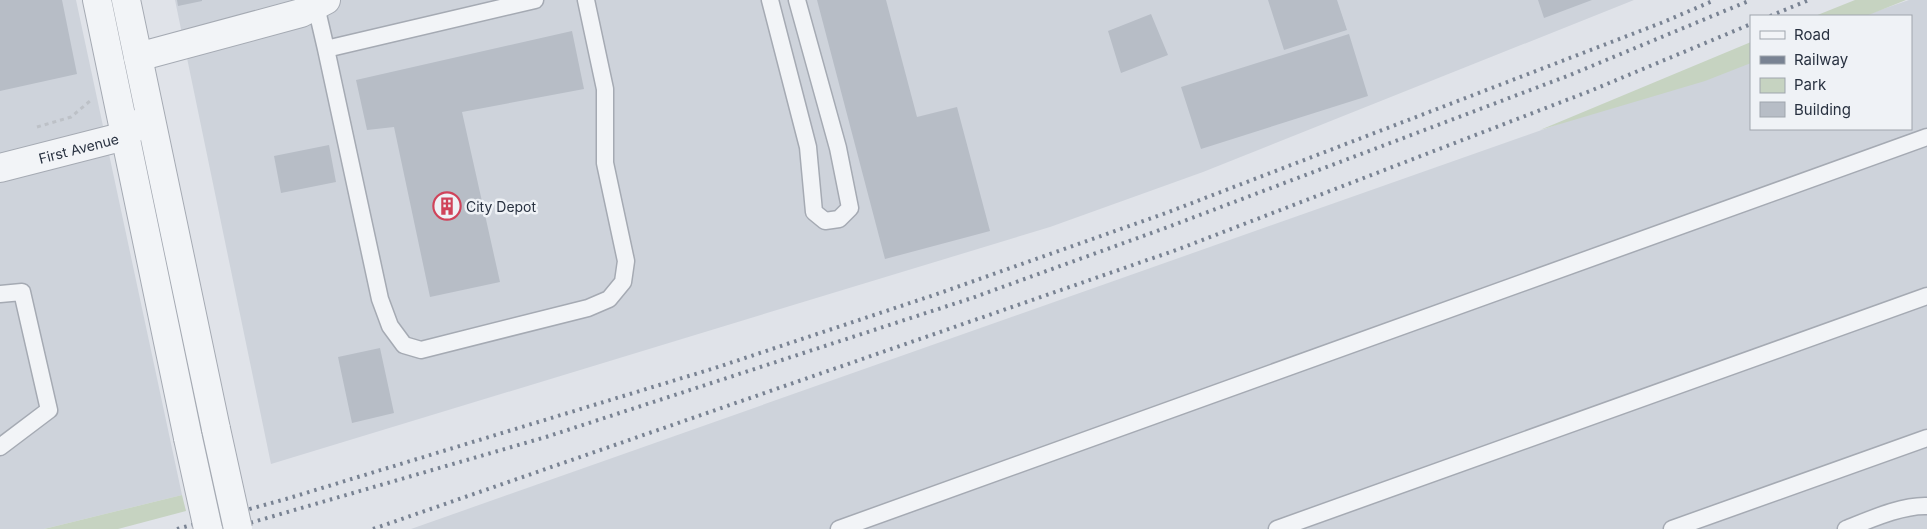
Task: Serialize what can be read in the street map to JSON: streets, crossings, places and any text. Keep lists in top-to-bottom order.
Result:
{
  "streets": {
    "street": ["First Avenue"]
  },
  "places": {
    "building": ["City Depot"]
  },
  "legend": [
    "Road",
    "Railway",
    "Park",
    "Building"
  ]
}
